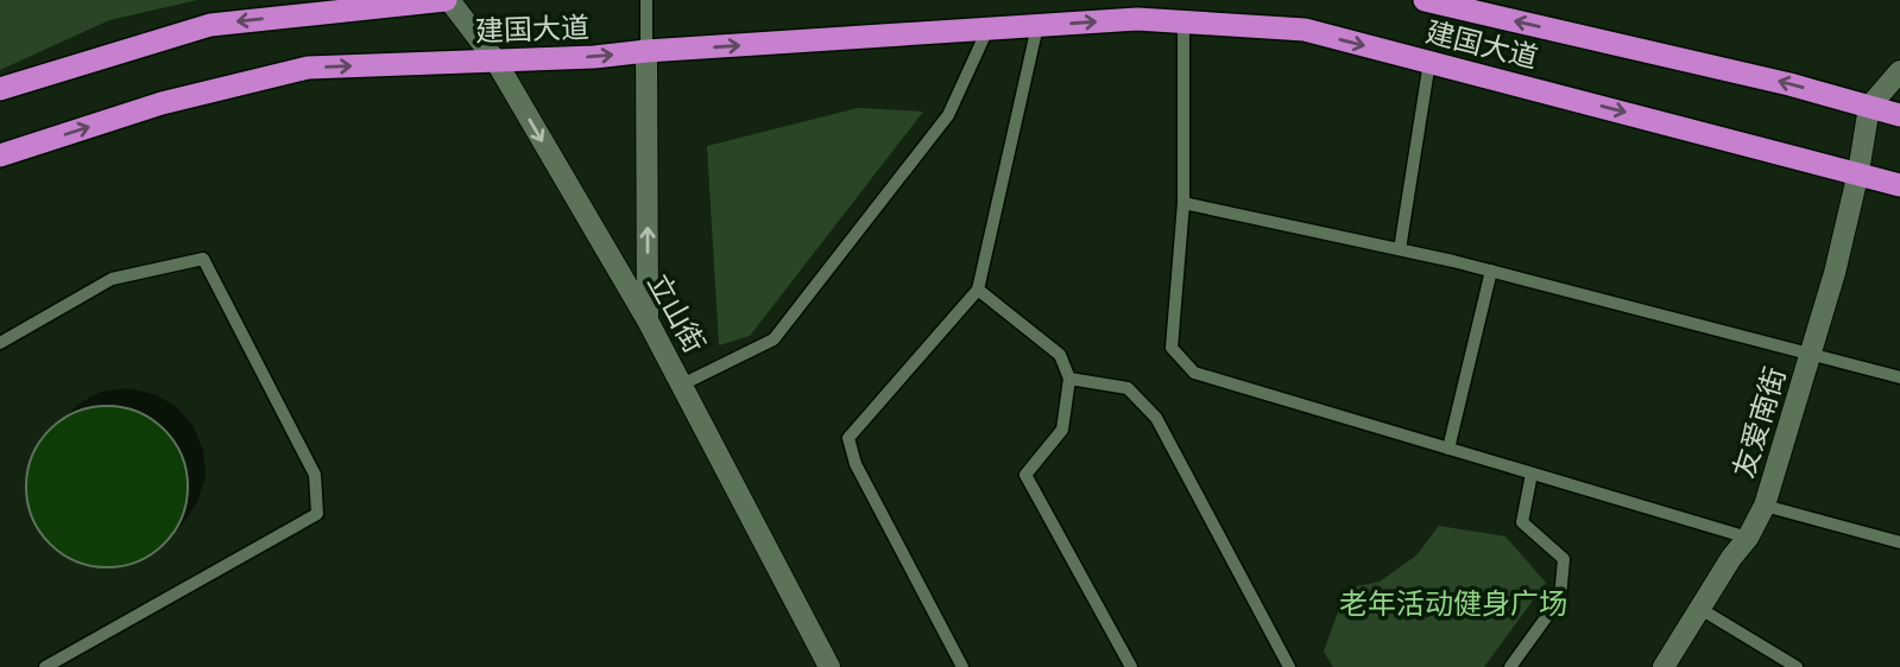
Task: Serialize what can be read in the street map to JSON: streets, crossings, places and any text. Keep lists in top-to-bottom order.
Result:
{
  "streets": {
    "highway": ["建国大道"],
    "street": ["立山街", "友爱南街"]
  },
  "crossings": [
    ["建国大道", "立山街"],
    ["建国大道", "友爱南街"]
  ],
  "one_way": ["立山街"],
  "parks": ["老年活动健身广场"]
}
